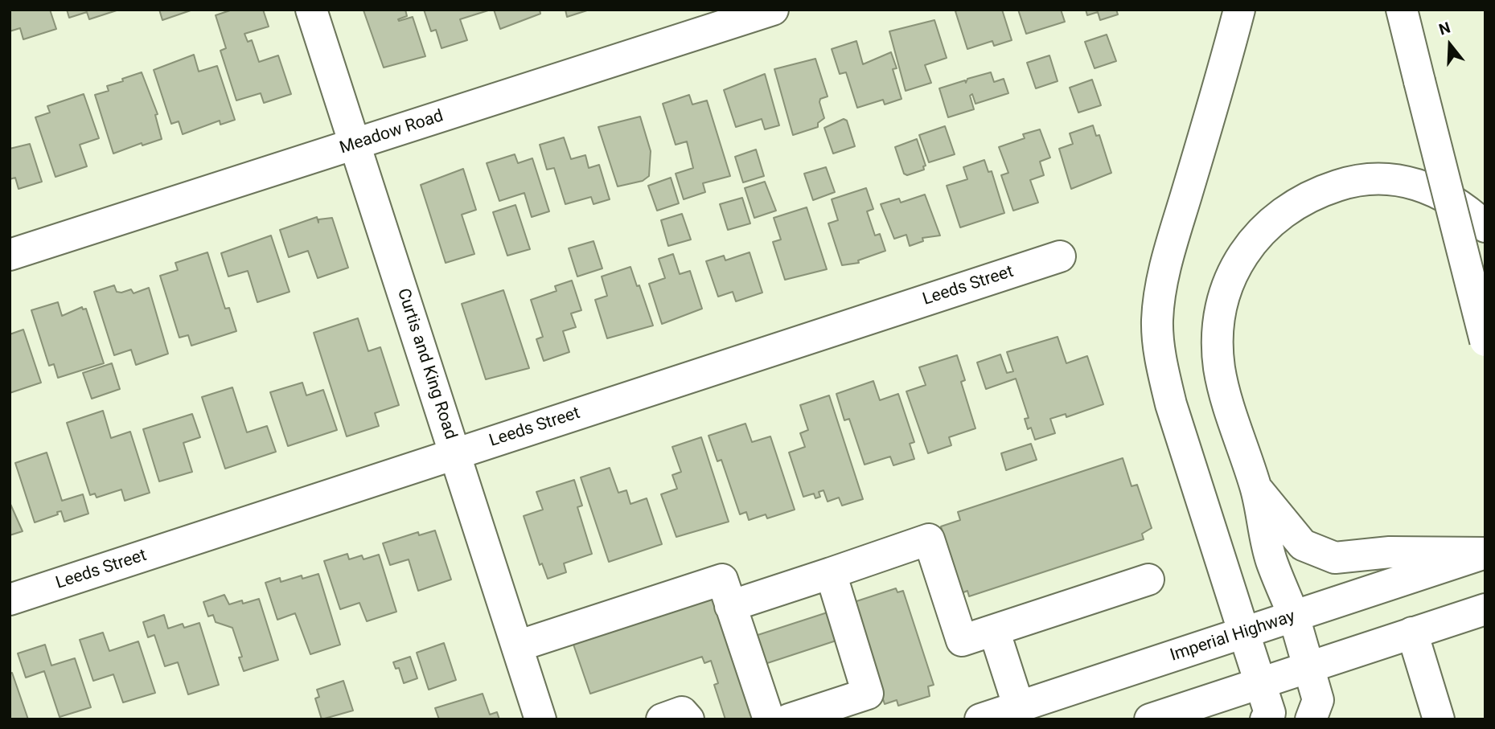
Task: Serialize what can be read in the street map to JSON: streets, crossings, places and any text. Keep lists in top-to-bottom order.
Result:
{
  "streets": {
    "main road": [
      "Meadow Road",
      "Leeds Street",
      "Curtis and King Road",
      "Imperial Highway"
    ]
  },
  "crossings": [
    ["Meadow Road", "Curtis and King Road"],
    ["Leeds Street", "Curtis and King Road"]
  ],
  "north": "top"
}
